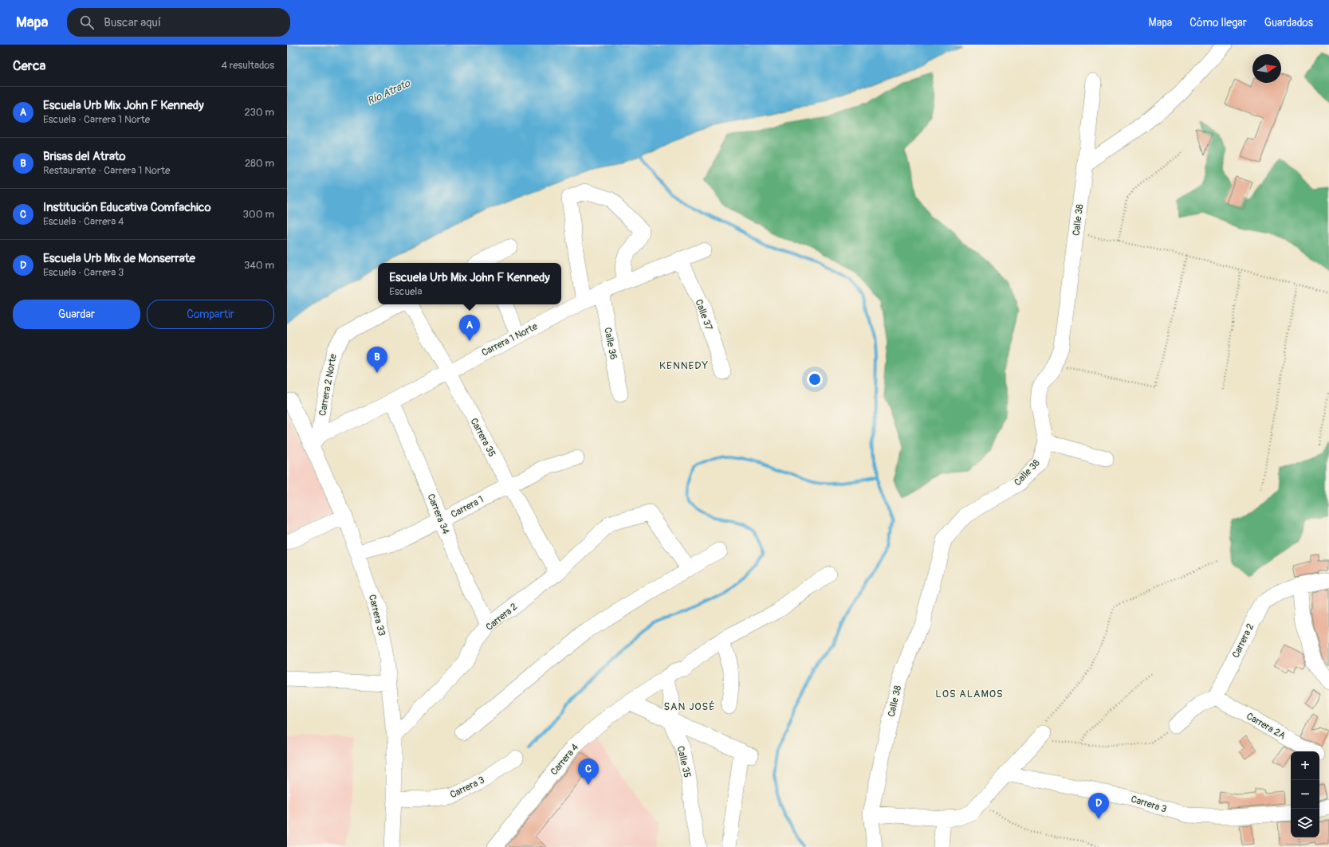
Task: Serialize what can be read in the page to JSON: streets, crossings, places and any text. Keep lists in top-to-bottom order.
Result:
{
  "streets": {
    "street": [
      "Calle 38",
      "Calle 37",
      "Carrera 1 Norte",
      "Calle 36",
      "Carrera 2 Norte",
      "Carrera 35",
      "Carrera 1",
      "Carrera 34",
      "Carrera 33",
      "Carrera 2",
      "Carrera 2A",
      "Carrera 4",
      "Calle 35",
      "Carrera 3"
    ]
  },
  "crossings": [
    ["Calle 37", "Carrera 1 Norte"],
    ["Carrera 1 Norte", "Calle 36"],
    ["Carrera 1 Norte", "Carrera 2 Norte"],
    ["Carrera 1 Norte", "Carrera 35"],
    ["Carrera 1 Norte", "Carrera 34"],
    ["Carrera 1 Norte", "Carrera 33"],
    ["Carrera 2 Norte", "Carrera 33"],
    ["Carrera 35", "Carrera 1"],
    ["Carrera 35", "Carrera 2"],
    ["Carrera 1", "Carrera 34"],
    ["Carrera 1", "Carrera 33"],
    ["Carrera 34", "Carrera 2"],
    ["Carrera 33", "Carrera 2"],
    ["Carrera 33", "Carrera 3"],
    ["Carrera 2", "Carrera 2A"]
  ],
  "districts": ["KENNEDY", "LOS ALAMOS", "SAN JOSÉ"],
  "water": ["Río Atrato"],
  "north": "right",
  "page": {
    "header": "Mapa",
    "search": "Buscar aquí",
    "nav": ["Mapa", "Cómo llegar", "Guardados"],
    "heading": ["Cerca", "4 resultados"],
    "list": [
      {
        "mark": "A",
        "name": "Escuela Urb Mix John F Kennedy",
        "note": "Escuela · Carrera 1 Norte",
        "value": "230 m"
      },
      {
        "mark": "B",
        "name": "Brisas del Atrato",
        "note": "Restaurante · Carrera 1 Norte",
        "value": "280 m"
      },
      {
        "mark": "C",
        "name": "Institución Educativa Comfachico",
        "note": "Escuela · Carrera 4",
        "value": "300 m"
      },
      {
        "mark": "D",
        "name": "Escuela Urb Mix de Monserrate",
        "note": "Escuela · Carrera 3",
        "value": "340 m"
      }
    ],
    "popup": ["Escuela Urb Mix John F Kennedy", "Escuela"],
    "buttons": ["Guardar", "Compartir"],
    "pins": [
      "A",
      "B",
      "C",
      "D"
    ],
    "map_buttons": ["+", "−"]
  }
}
